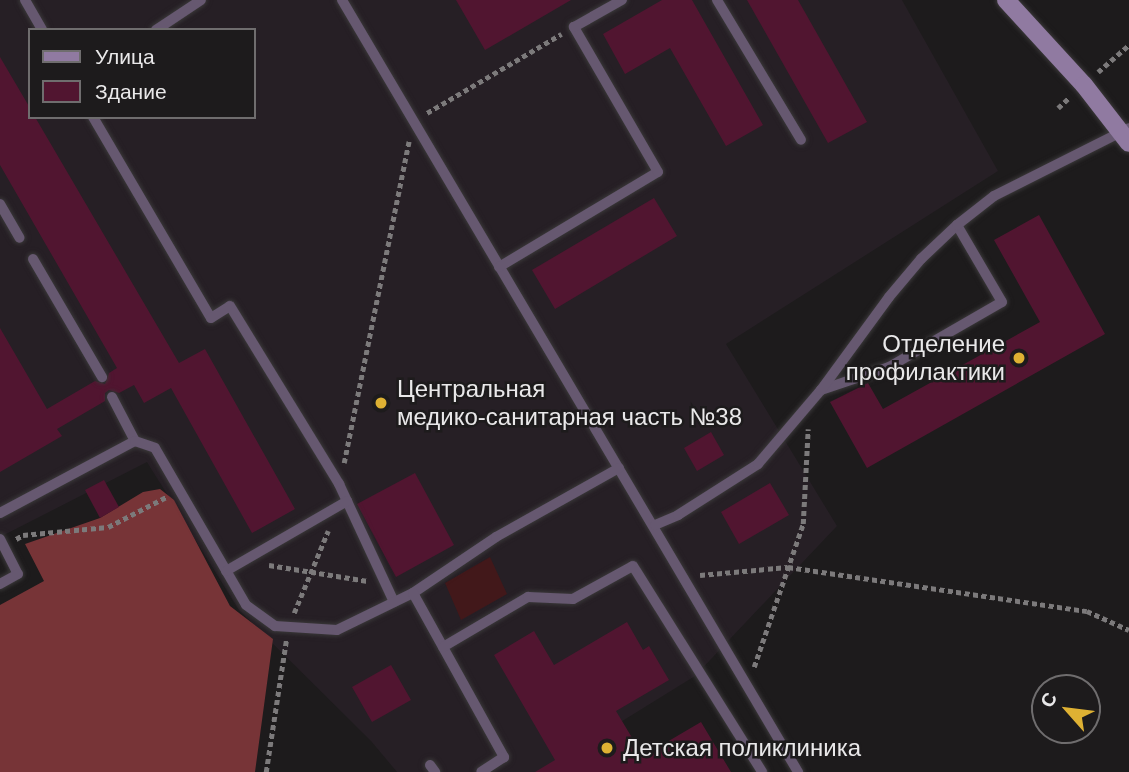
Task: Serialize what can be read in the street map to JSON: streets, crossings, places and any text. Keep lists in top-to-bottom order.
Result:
{
  "places": ["Отделение профилактики", "Центральная медико-санитарная часть №38", "Детская поликлиника"],
  "legend": ["Улица", "Здание"],
  "north": "top left"
}
